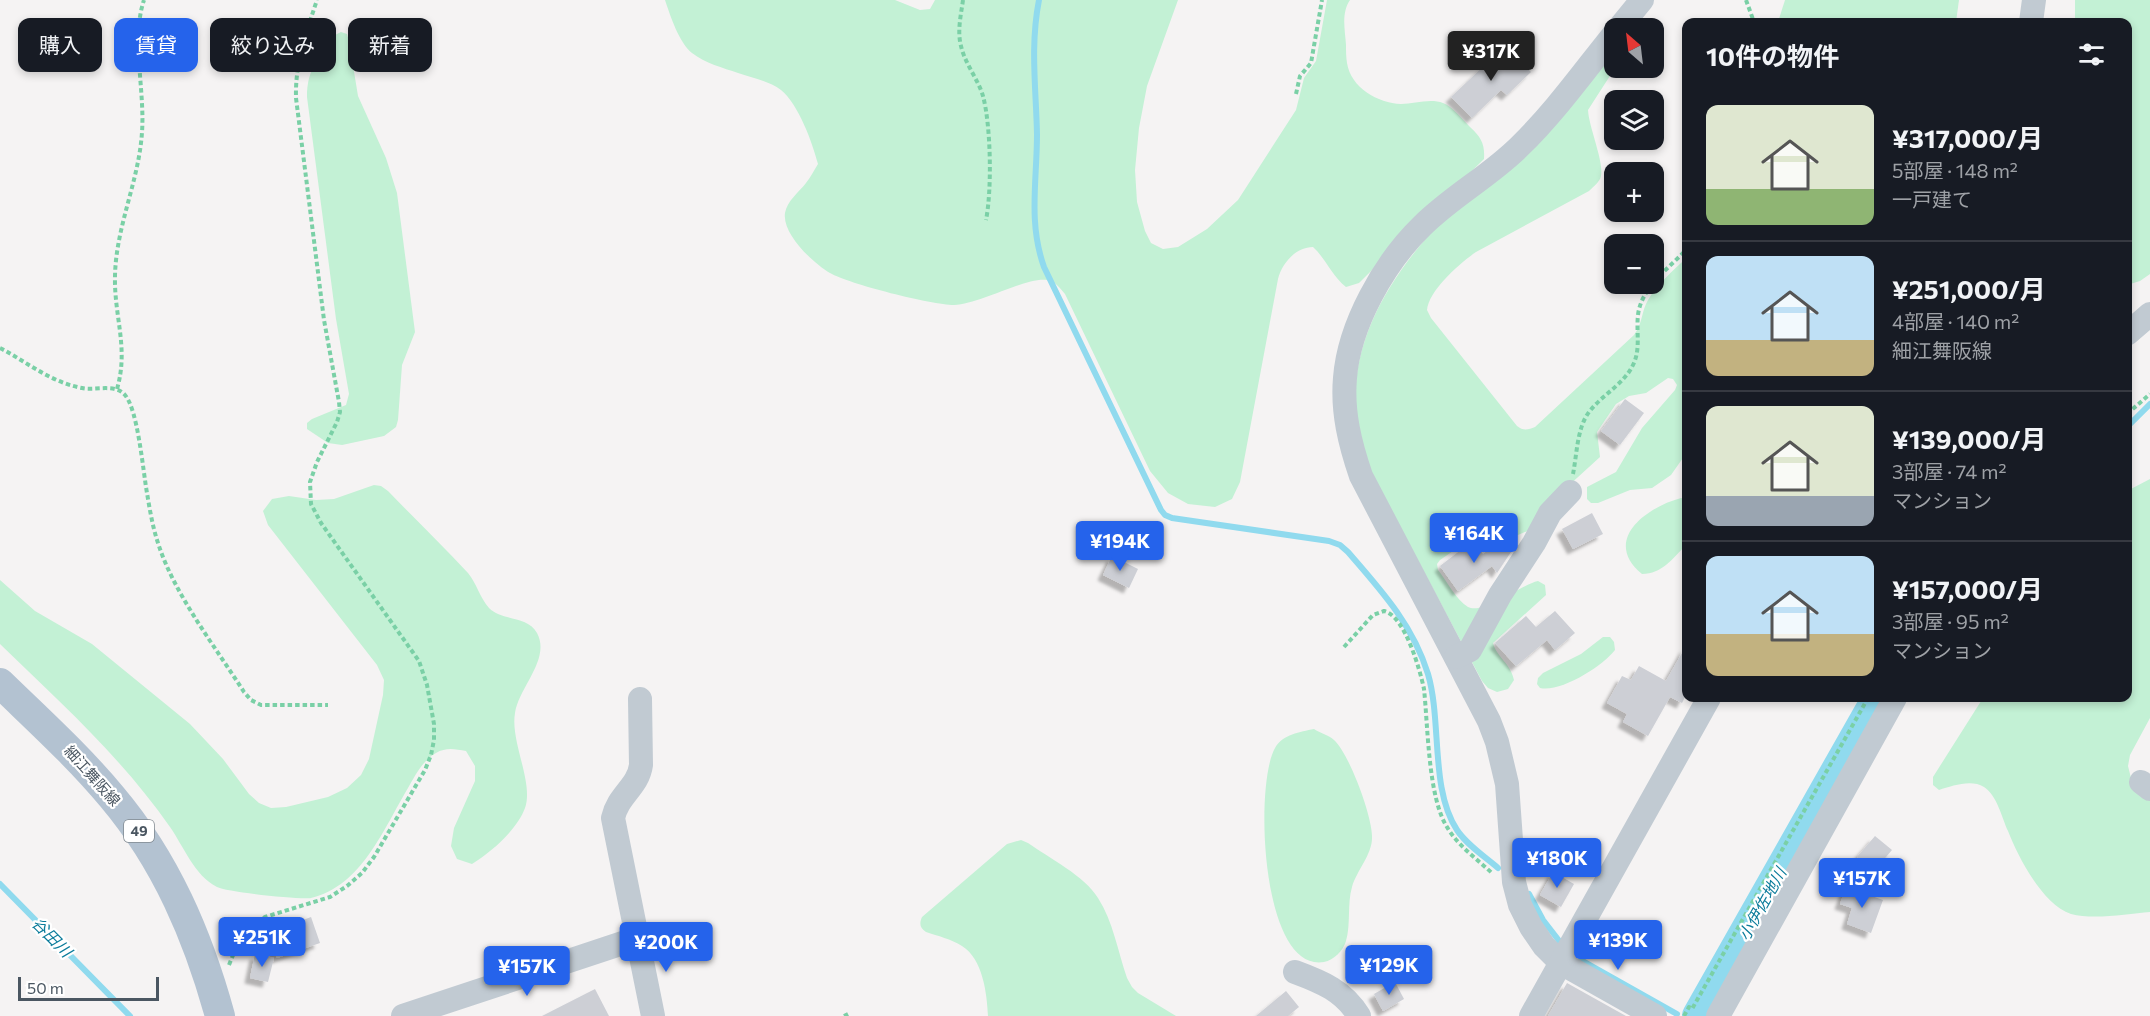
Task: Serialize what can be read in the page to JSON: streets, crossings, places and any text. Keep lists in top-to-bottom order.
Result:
{
  "streets": {
    "main road": ["細江舞阪線", "49"]
  },
  "water": ["小伊佐地川", "谷田川"],
  "scale_bar": "50 m",
  "north": "top left",
  "page": {
    "map_buttons": ["+", "−"],
    "chip": [
      "購入",
      "賃貸",
      "絞り込み",
      "新着"
    ],
    "heading": "10件の物件",
    "price": [
      "¥317K",
      "¥164K",
      "¥194K",
      "¥180K",
      "¥157K",
      "¥251K",
      "¥139K",
      "¥200K",
      "¥129K",
      "¥157K"
    ],
    "list": [
      {
        "name": "¥317,000/月",
        "note": "5部屋 · 148 m² · 一戸建て"
      },
      {
        "name": "¥251,000/月",
        "note": "4部屋 · 140 m² · 細江舞阪線"
      },
      {
        "name": "¥139,000/月",
        "note": "3部屋 · 74 m² · マンション"
      },
      {
        "name": "¥157,000/月",
        "note": "3部屋 · 95 m² · マンション"
      }
    ],
    "scale": "50 m"
  }
}
